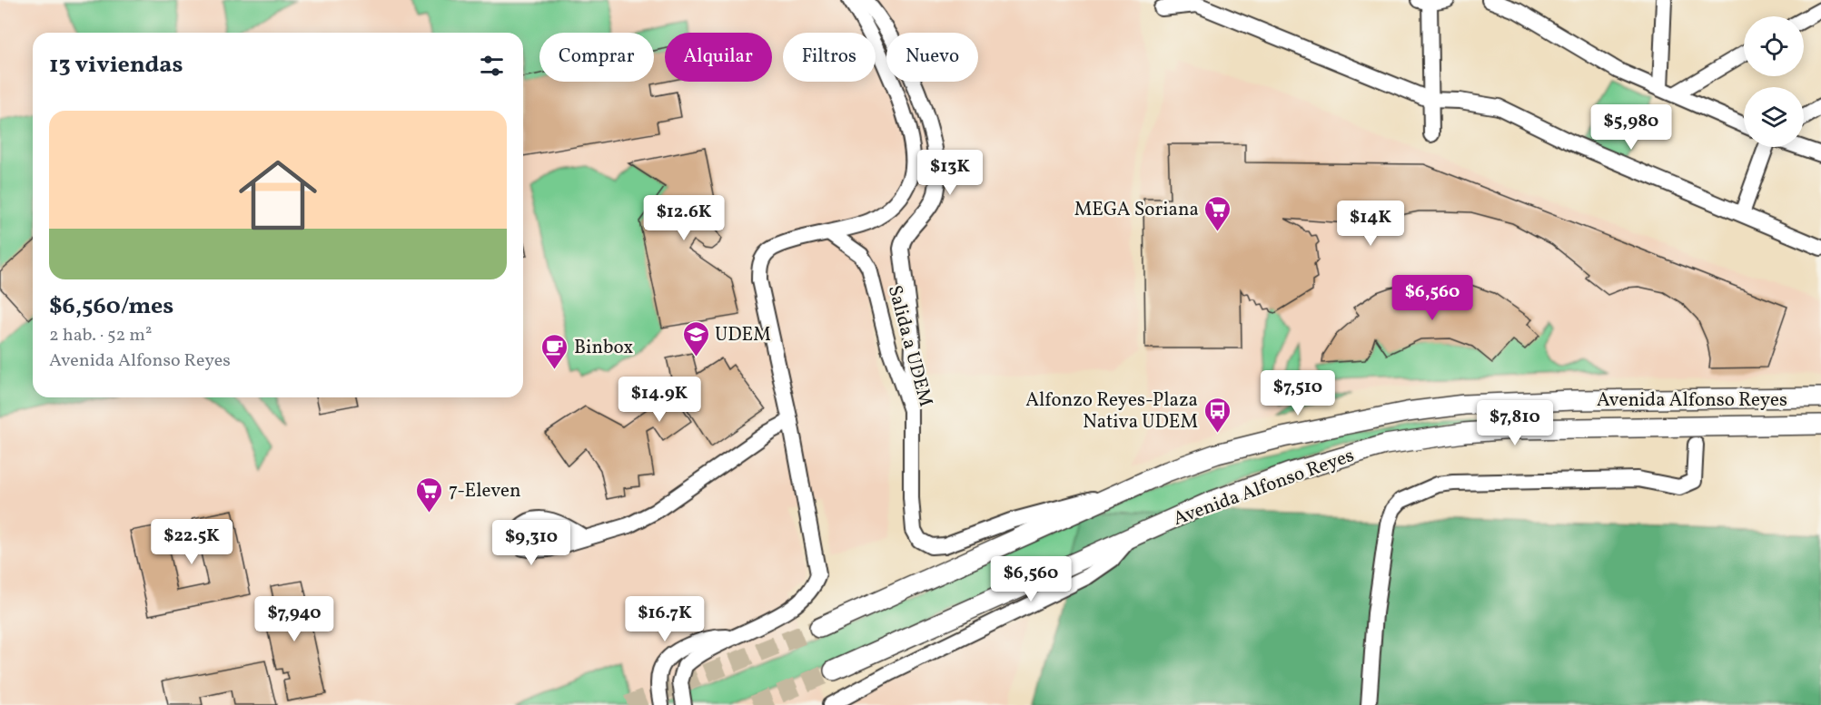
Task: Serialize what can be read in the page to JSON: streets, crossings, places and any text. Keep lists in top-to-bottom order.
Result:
{
  "streets": {
    "main road": ["Avenida Alfonso Reyes"],
    "street": ["Salida a UDEM"]
  },
  "crossings": [
    ["Salida a UDEM", "Avenida Alfonso Reyes"]
  ],
  "places": {
    "supermarket": ["MEGA Soriana", "7-Eleven"],
    "school or university": ["UDEM"],
    "cafe": ["Binbox"],
    "bus stop": ["Alfonzo Reyes-Plaza Nativa UDEM"]
  },
  "page": {
    "chip": [
      "Comprar",
      "Alquilar",
      "Filtros",
      "Nuevo"
    ],
    "heading": "13 viviendas",
    "list": [
      {
        "name": "$6,560/mes",
        "note": "2 hab. · 52 m² · Avenida Alfonso Reyes"
      }
    ],
    "price": [
      "$5,980",
      "$13K",
      "$12.6K",
      "$14K",
      "$6,560",
      "$7,510",
      "$14.9K",
      "$7,810",
      "$22.5K",
      "$9,310",
      "$6,560",
      "$7,940",
      "$16.7K"
    ]
  }
}
